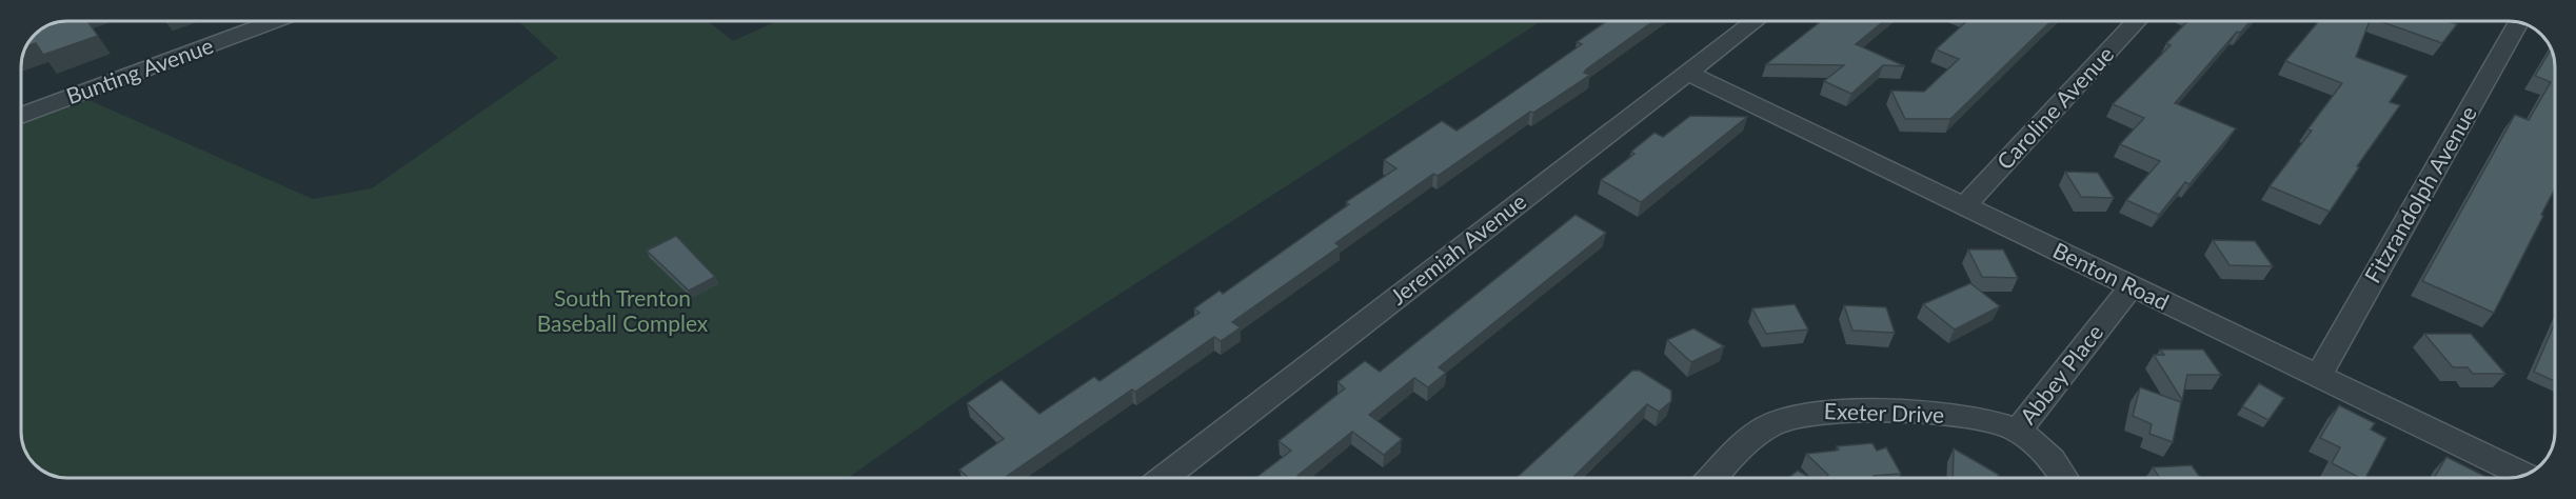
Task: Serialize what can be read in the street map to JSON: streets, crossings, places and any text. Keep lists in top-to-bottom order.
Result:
{
  "streets": {
    "street": [
      "Bunting Avenue",
      "Caroline Avenue",
      "Fitzrandolph Avenue",
      "Jeremiah Avenue",
      "Benton Road",
      "Abbey Place",
      "Exeter Drive"
    ]
  },
  "crossings": [
    ["Caroline Avenue", "Benton Road"],
    ["Fitzrandolph Avenue", "Benton Road"],
    ["Jeremiah Avenue", "Benton Road"],
    ["Benton Road", "Abbey Place"],
    ["Abbey Place", "Exeter Drive"]
  ],
  "parks": ["South Trenton Baseball Complex"]
}
